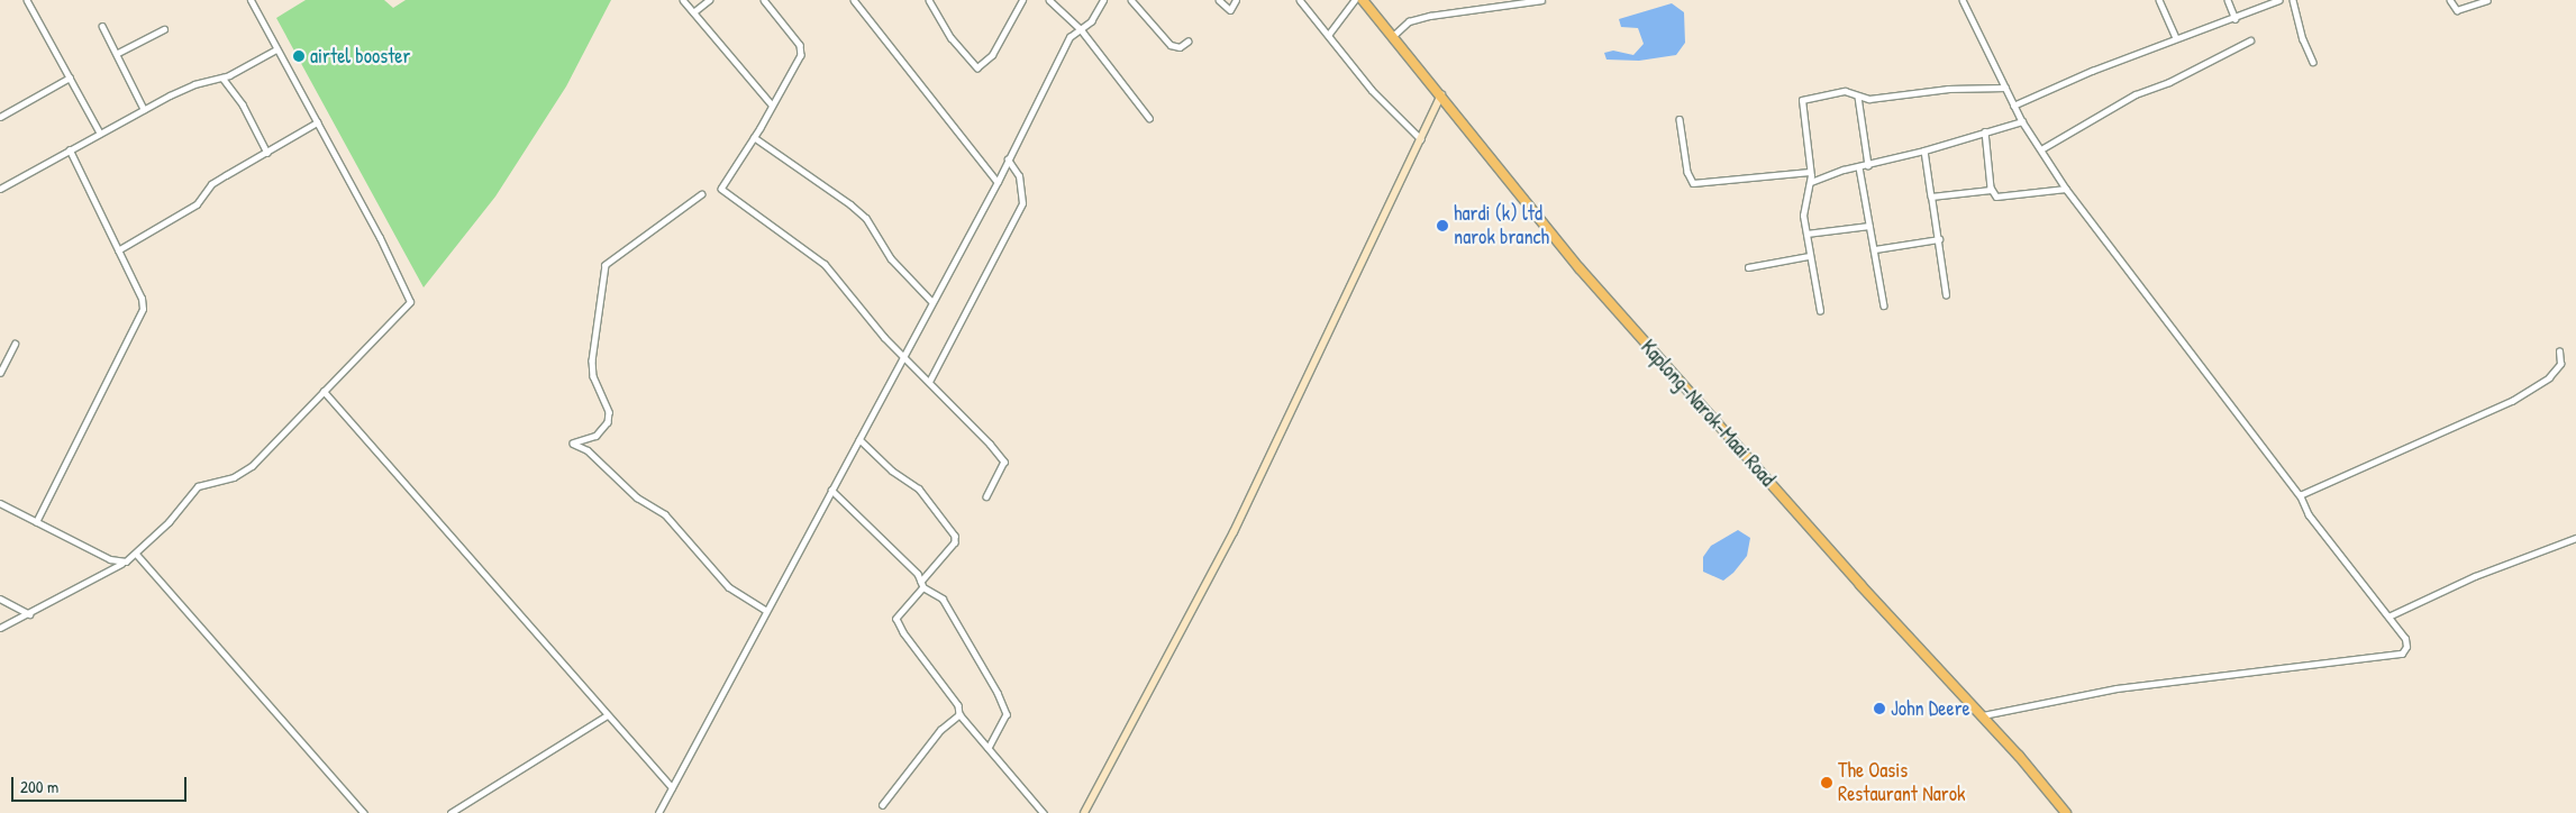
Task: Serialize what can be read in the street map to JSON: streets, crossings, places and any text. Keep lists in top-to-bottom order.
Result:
{
  "streets": {
    "highway": ["Kaplong-Narok-Maai Road"]
  },
  "places": [
    "airtel booster",
    "hardi (k) ltd narok branch",
    "John Deere",
    "The Oasis Restaurant Narok"
  ],
  "scale_bar": "200 m"
}
